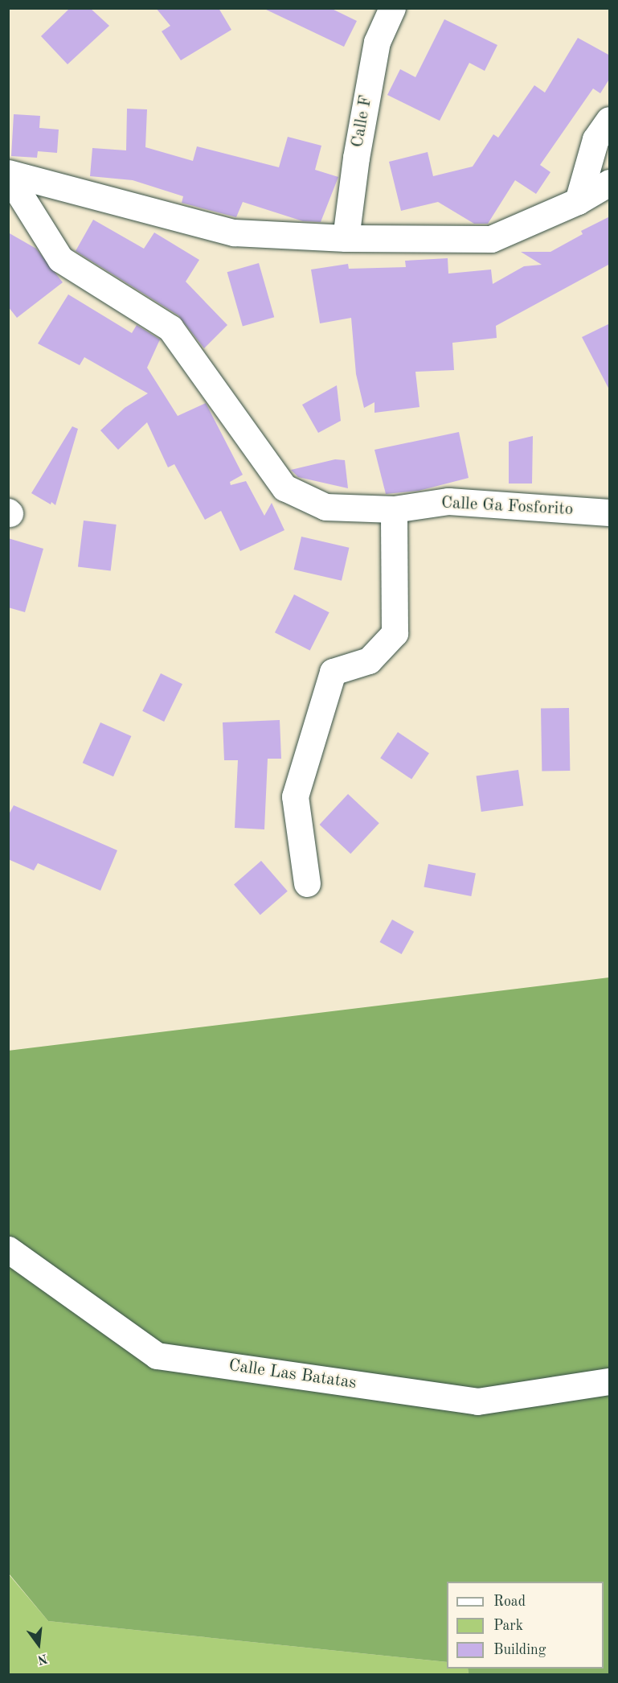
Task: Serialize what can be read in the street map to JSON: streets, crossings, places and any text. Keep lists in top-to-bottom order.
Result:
{
  "streets": {
    "street": ["Calle F", "Calle Ga Fosforito", "Calle Las Batatas"]
  },
  "legend": ["Road", "Park", "Building"],
  "north": "bottom"
}
